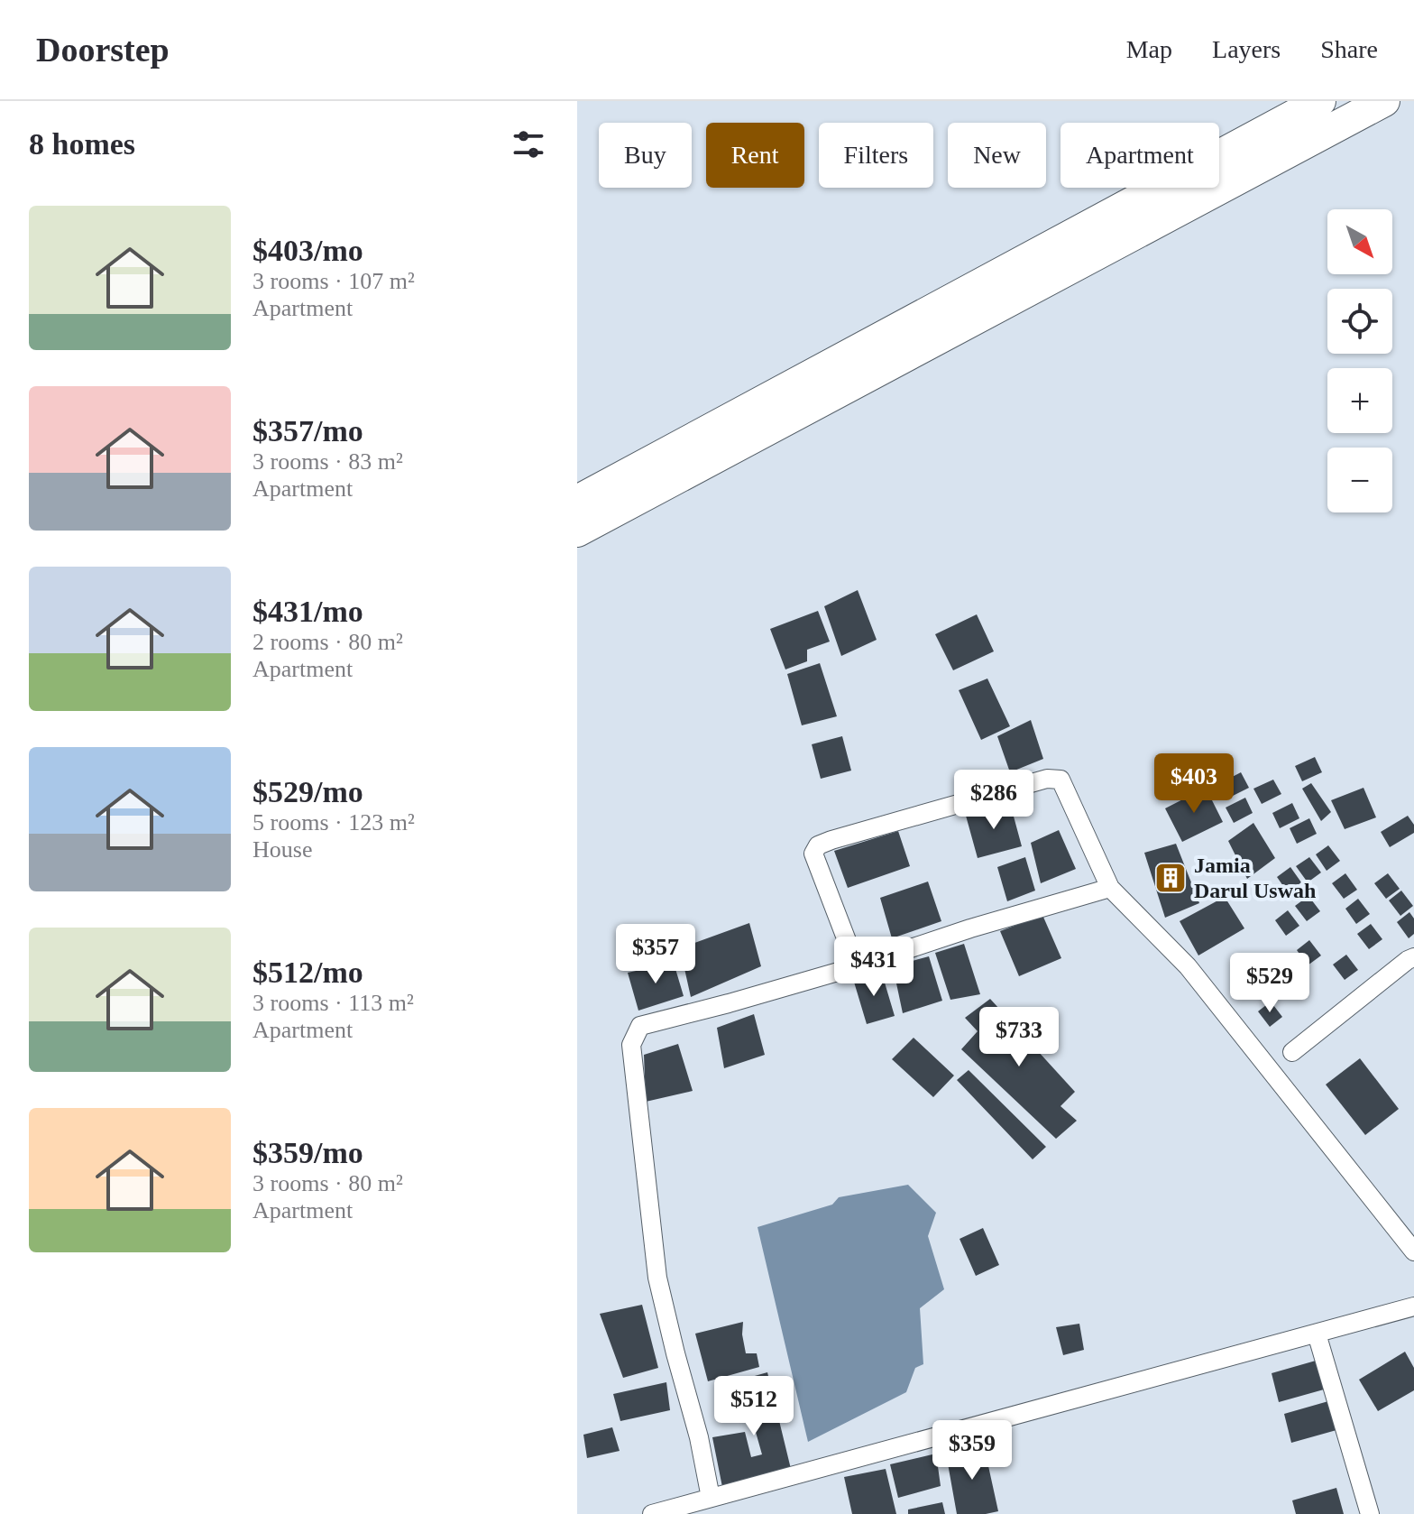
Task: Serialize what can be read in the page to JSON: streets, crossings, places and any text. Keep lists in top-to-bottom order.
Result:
{
  "places": {
    "building": ["Jamia Darul Uswah"]
  },
  "north": "bottom right",
  "page": {
    "header": "Doorstep",
    "nav": ["Map", "Layers", "Share"],
    "heading": "8 homes",
    "chip": [
      "Buy",
      "Rent",
      "Filters",
      "New",
      "Apartment"
    ],
    "list": [
      {
        "name": "$403/mo",
        "note": "3 rooms · 107 m² · Apartment"
      },
      {
        "name": "$357/mo",
        "note": "3 rooms · 83 m² · Apartment"
      },
      {
        "name": "$431/mo",
        "note": "2 rooms · 80 m² · Apartment"
      },
      {
        "name": "$529/mo",
        "note": "5 rooms · 123 m² · House"
      },
      {
        "name": "$512/mo",
        "note": "3 rooms · 113 m² · Apartment"
      },
      {
        "name": "$359/mo",
        "note": "3 rooms · 80 m² · Apartment"
      }
    ],
    "map_buttons": ["+", "−"],
    "price": [
      "$403",
      "$286",
      "$357",
      "$431",
      "$529",
      "$733",
      "$512",
      "$359"
    ]
  }
}
